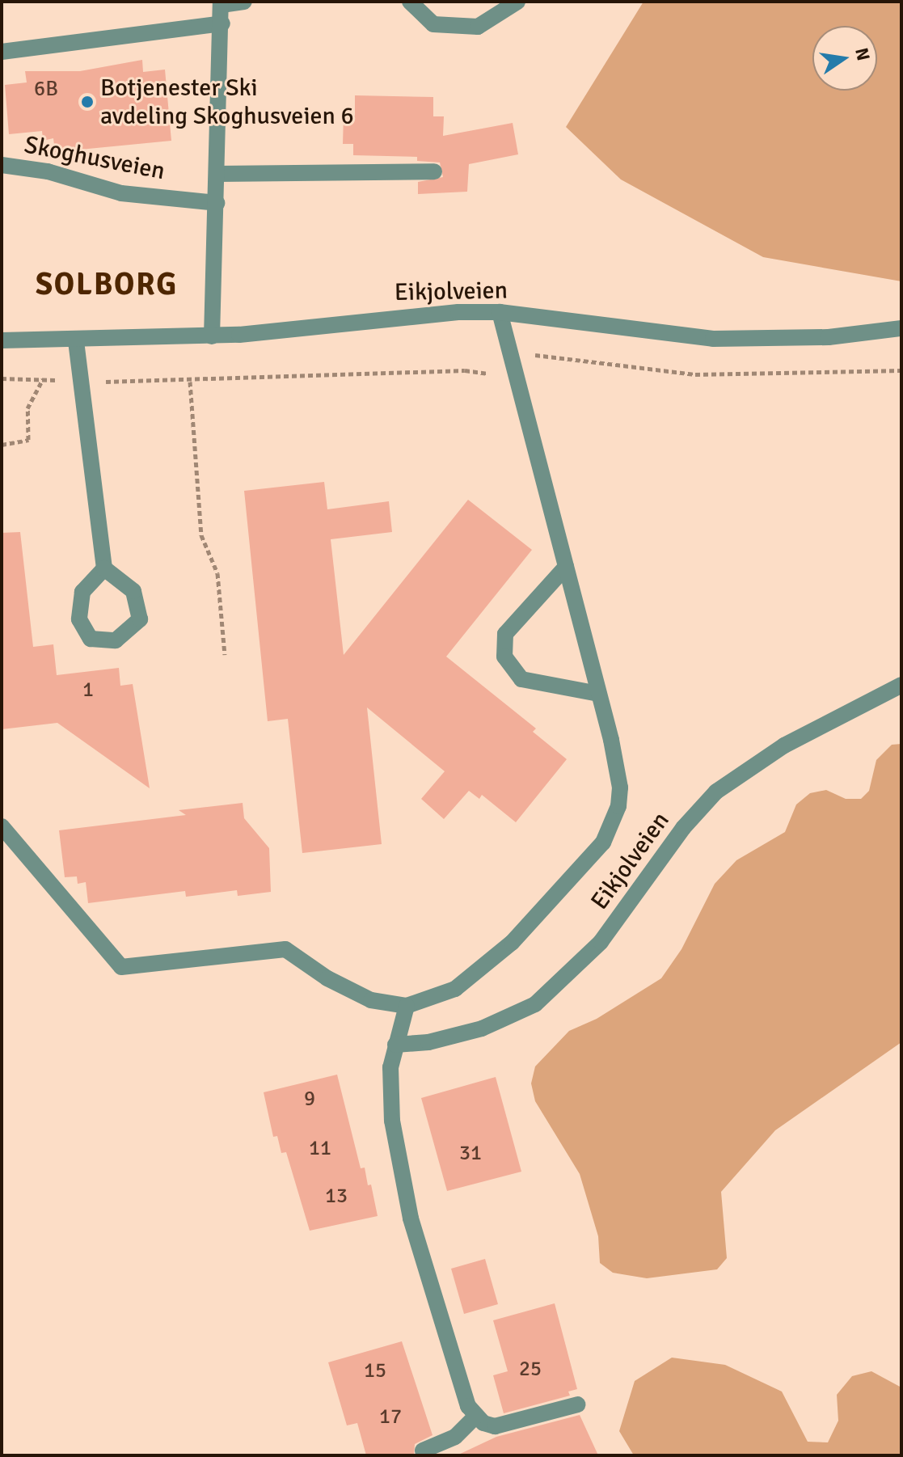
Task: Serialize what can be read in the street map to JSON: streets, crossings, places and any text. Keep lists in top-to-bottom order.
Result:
{
  "streets": {
    "street": ["Skoghusveien", "Eikjolveien"]
  },
  "districts": ["SOLBORG"],
  "places": ["Botjenester Ski avdeling Skoghusveien 6"],
  "house_numbers": [
    "6B",
    "1",
    "9",
    "11",
    "31",
    "13",
    "25",
    "15",
    "17"
  ],
  "north": "right"
}
